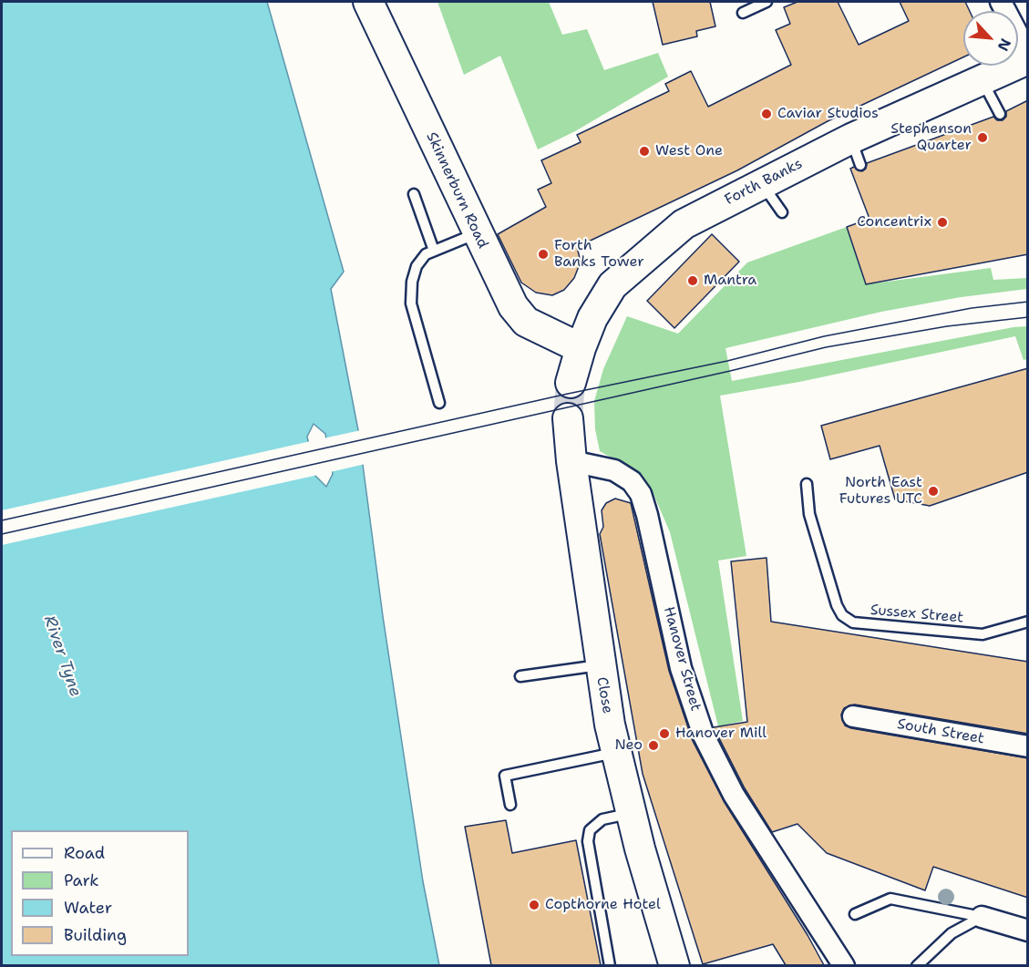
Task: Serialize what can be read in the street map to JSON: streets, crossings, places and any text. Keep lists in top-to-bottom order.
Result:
{
  "streets": {
    "main road": ["Forth Banks", "Skinnerburn Road", "Close"],
    "street": ["Hanover Street", "South Street"],
    "lane": ["Sussex Street"]
  },
  "crossings": [
    ["Forth Banks", "Skinnerburn Road"],
    ["Hanover Street", "Close"]
  ],
  "water": ["River Tyne"],
  "places": [
    "Caviar Studios",
    "Stephenson Quarter",
    "West One",
    "Concentrix",
    "Forth Banks Tower",
    "Mantra",
    "North East Futures UTC",
    "Hanover Mill",
    "Neo",
    "Copthorne Hotel"
  ],
  "legend": [
    "Road",
    "Park",
    "Water",
    "Building"
  ],
  "north": "bottom right"
}
